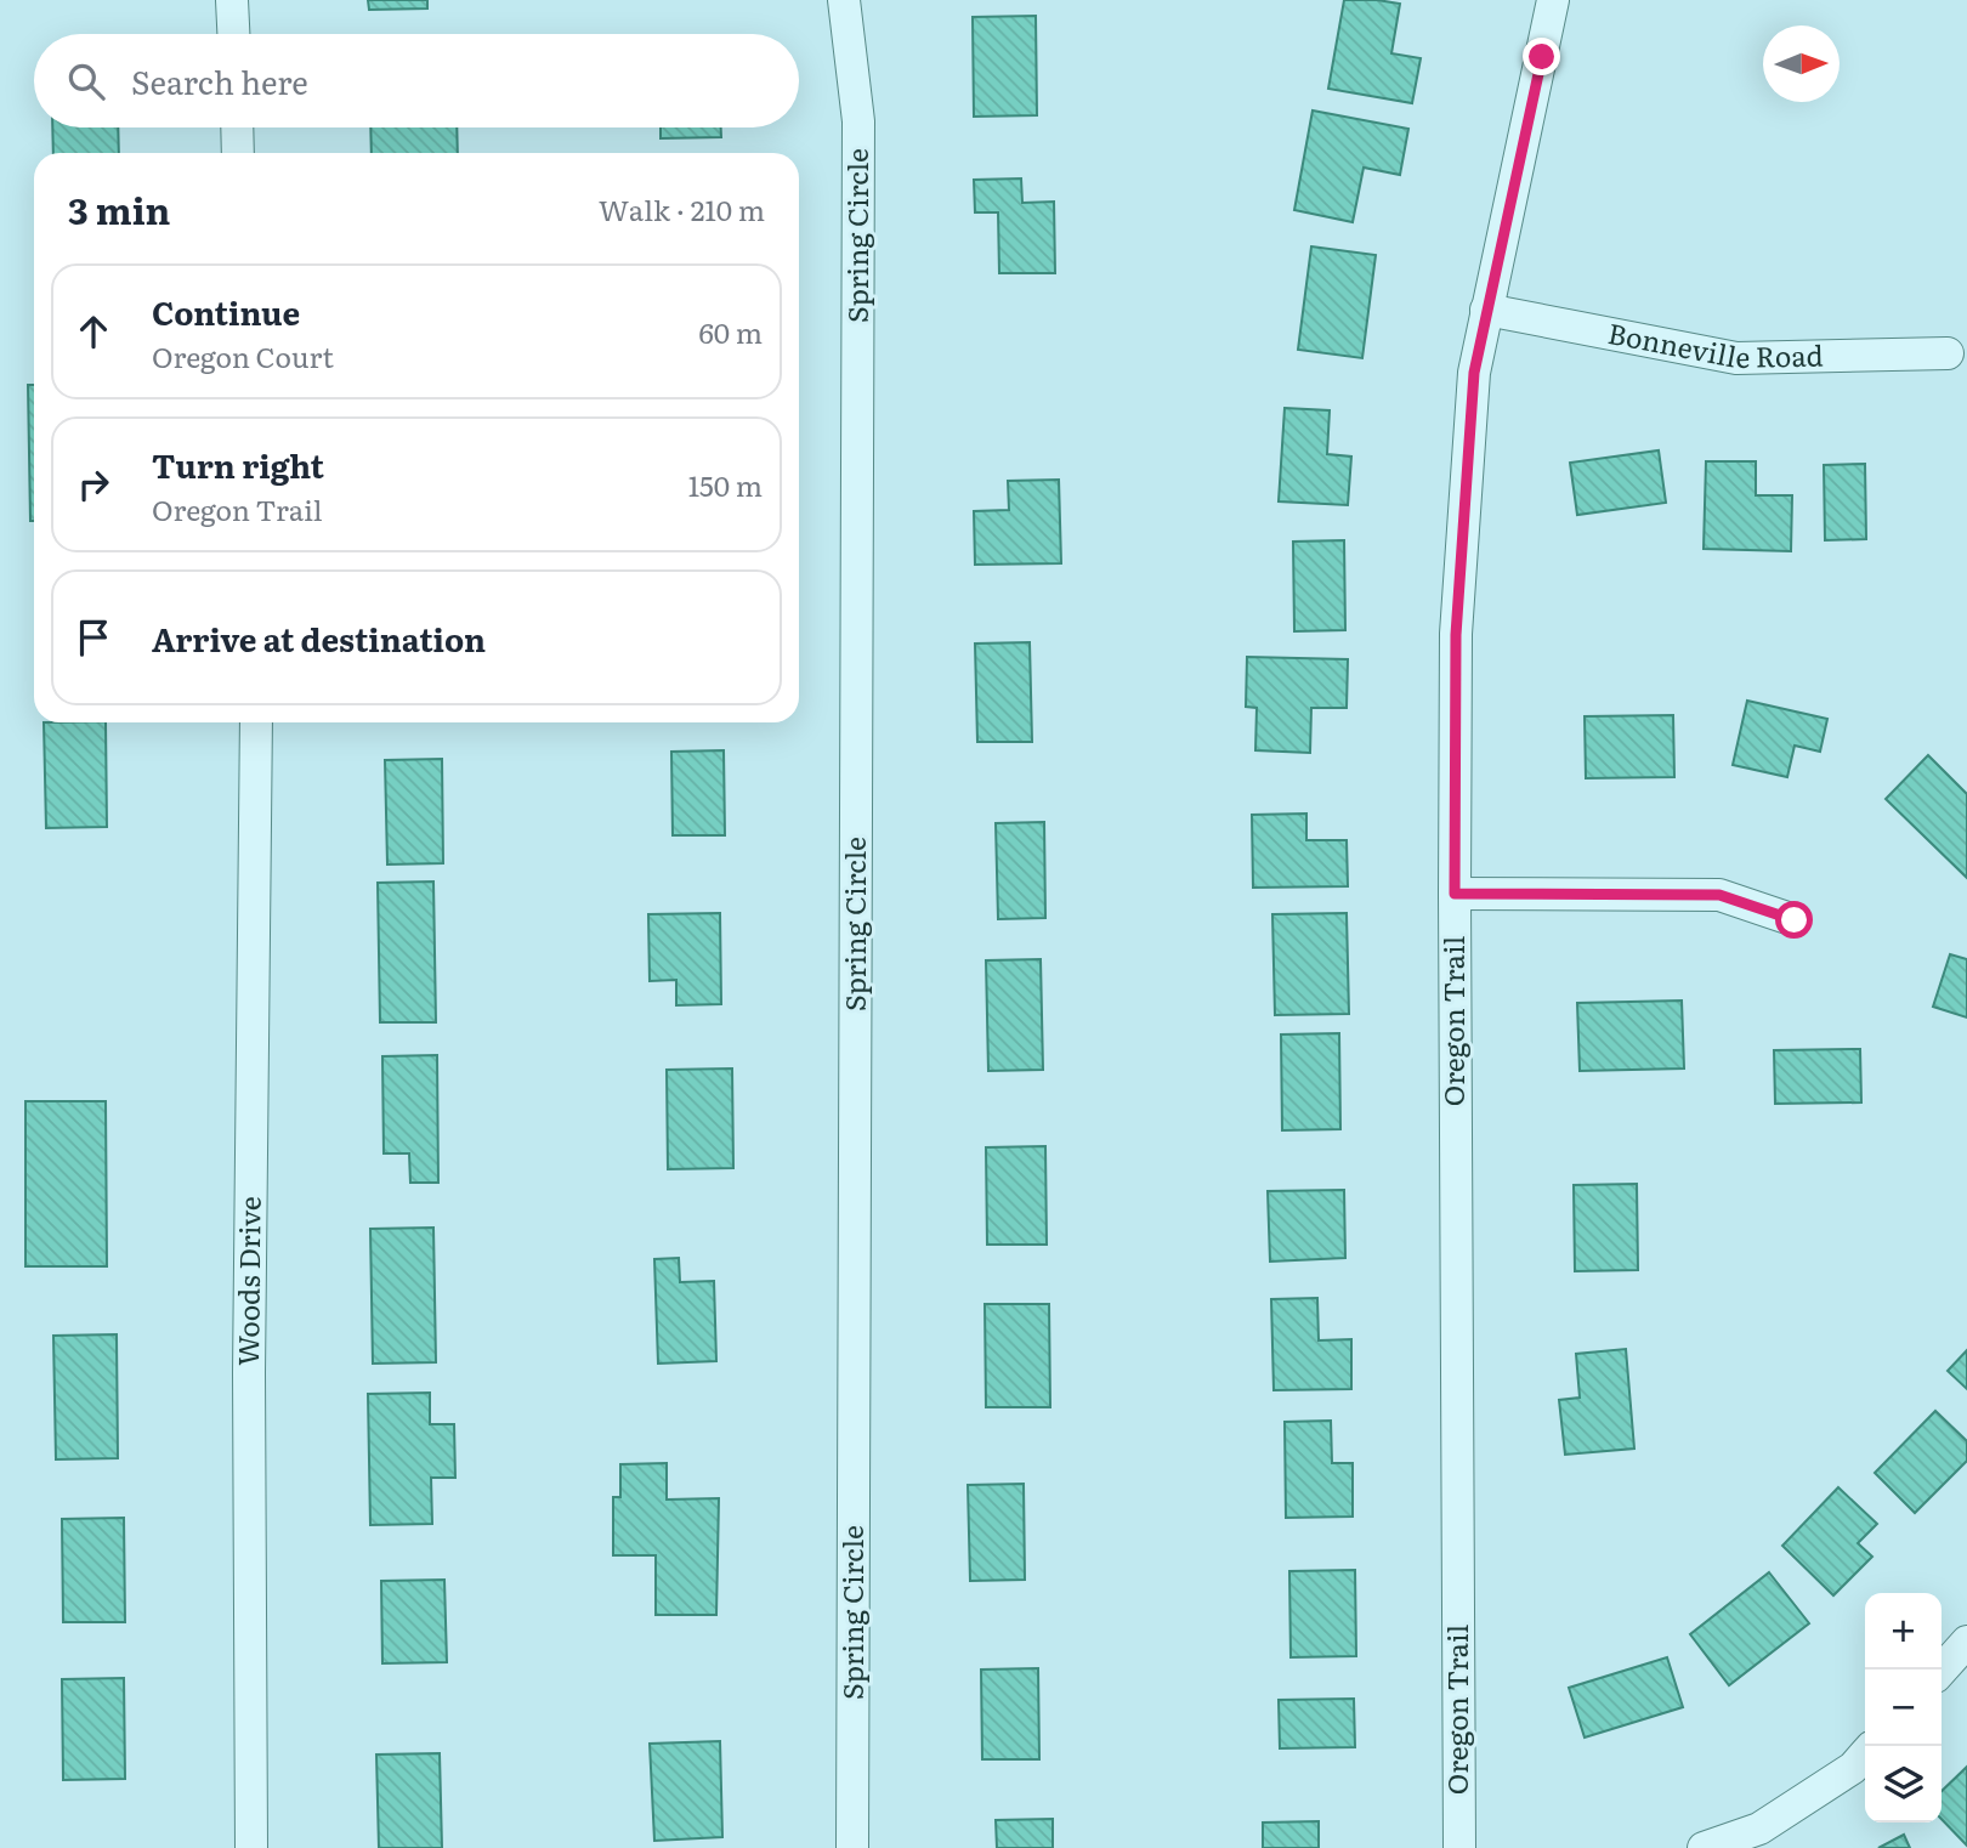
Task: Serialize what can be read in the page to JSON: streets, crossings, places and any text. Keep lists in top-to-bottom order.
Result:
{
  "streets": {
    "street": [
      "Spring Circle",
      "Bonneville Road",
      "Oregon Trail",
      "Woods Drive"
    ]
  },
  "crossings": [
    ["Bonneville Road", "Oregon Trail"]
  ],
  "north": "right",
  "page": {
    "search": "Search here",
    "heading": ["3 min", "Walk · 210 m"],
    "list": [
      ["Continue", "Oregon Court", "60 m"],
      ["Turn right", "Oregon Trail", "150 m"],
      "Arrive at destination"
    ],
    "map_buttons": ["+", "−"]
  }
}
